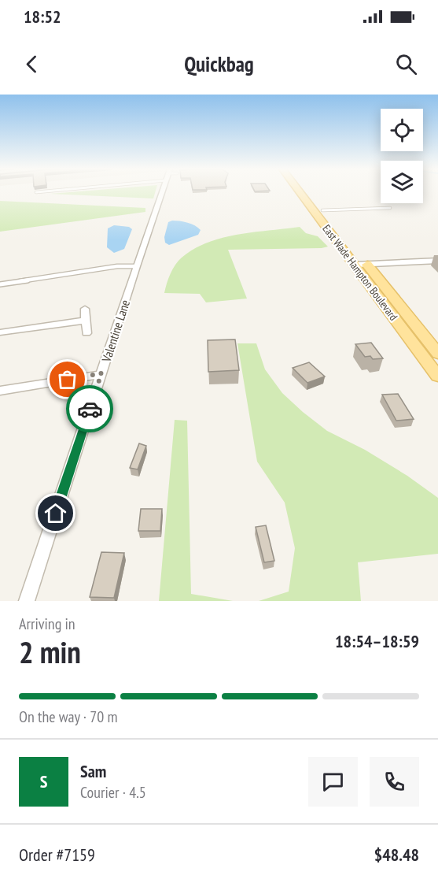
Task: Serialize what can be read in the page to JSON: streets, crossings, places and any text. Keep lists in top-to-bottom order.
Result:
{
  "streets": {
    "main road": ["East Wade Hampton Boulevard"],
    "street": ["Valentine Lane"]
  },
  "page": {
    "status": "18:52",
    "header": "Quickbag",
    "heading": ["2 min", "Arriving in", "18:54–18:59"],
    "panel": [
      "Sam",
      "Courier · 4.5",
      "Order #7159",
      "$48.48"
    ],
    "bar": "On the way · 70 m",
    "round": "S"
  }
}
